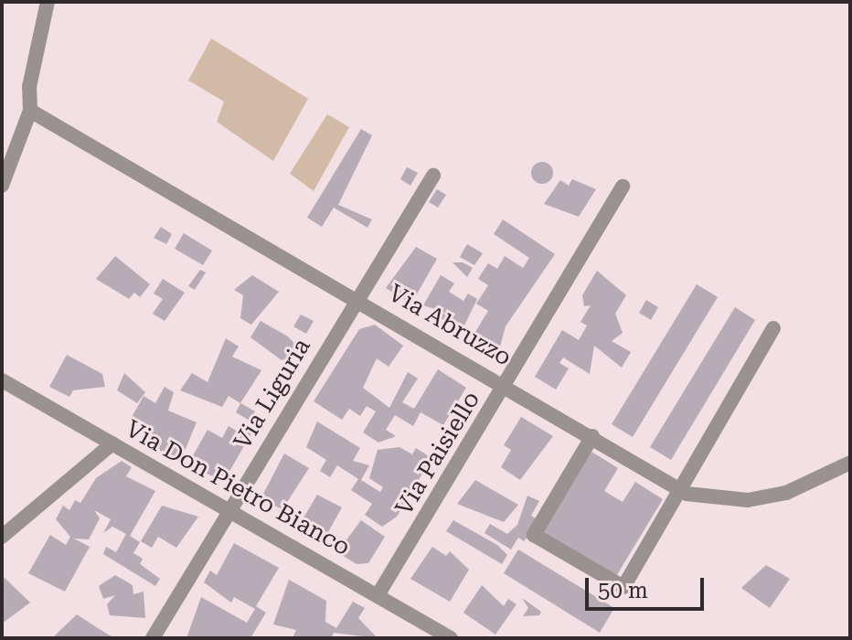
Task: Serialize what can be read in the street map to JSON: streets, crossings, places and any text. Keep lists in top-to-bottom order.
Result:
{
  "streets": {
    "street": [
      "Via Abruzzo",
      "Via Liguria",
      "Via Paisiello",
      "Via Don Pietro Bianco"
    ]
  },
  "crossings": [
    ["Via Abruzzo", "Via Liguria"],
    ["Via Abruzzo", "Via Paisiello"],
    ["Via Liguria", "Via Don Pietro Bianco"],
    ["Via Paisiello", "Via Don Pietro Bianco"]
  ],
  "scale_bar": "50 m"
}
